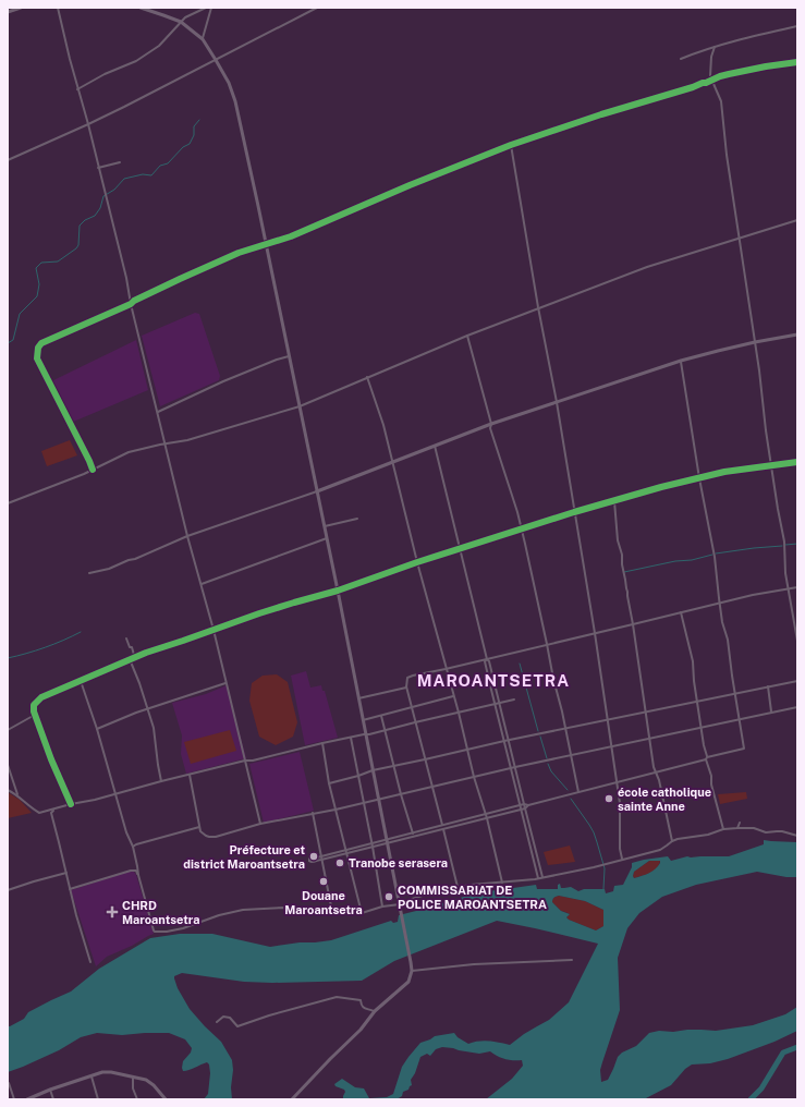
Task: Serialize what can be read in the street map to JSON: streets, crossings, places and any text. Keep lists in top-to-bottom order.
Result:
{
  "districts": ["MAROANTSETRA"],
  "places": {
    "other": [
      "école catholique sainte Anne",
      "Préfecture et district Maroantsetra",
      "Tranobe serasera",
      "Douane Maroantsetra",
      "COMMISSARIAT DE POLICE MAROANTSETRA"
    ],
    "health": ["CHRD Maroantsetra"]
  }
}
